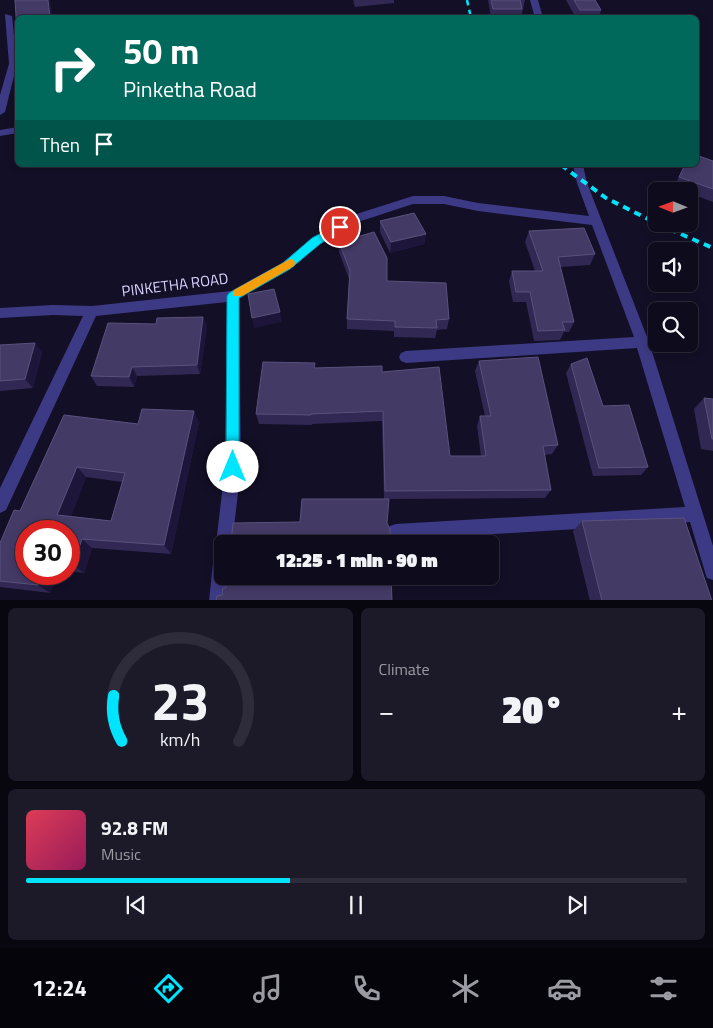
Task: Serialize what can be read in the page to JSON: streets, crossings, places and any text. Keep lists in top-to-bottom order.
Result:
{
  "streets": {
    "street": ["PINKETHA ROAD"]
  },
  "north": "left",
  "page": {
    "turn": ["50 m", "Pinketha Road"],
    "then": "Then",
    "limit": "30",
    "trip": "12:25 · 1 min · 90 m",
    "tile": "Climate",
    "heat": ["−", "20°", "+"],
    "song": ["92.8 FM", "Music"],
    "tabs": "12:24",
    "gauge": ["23", "km/h"]
  }
}
